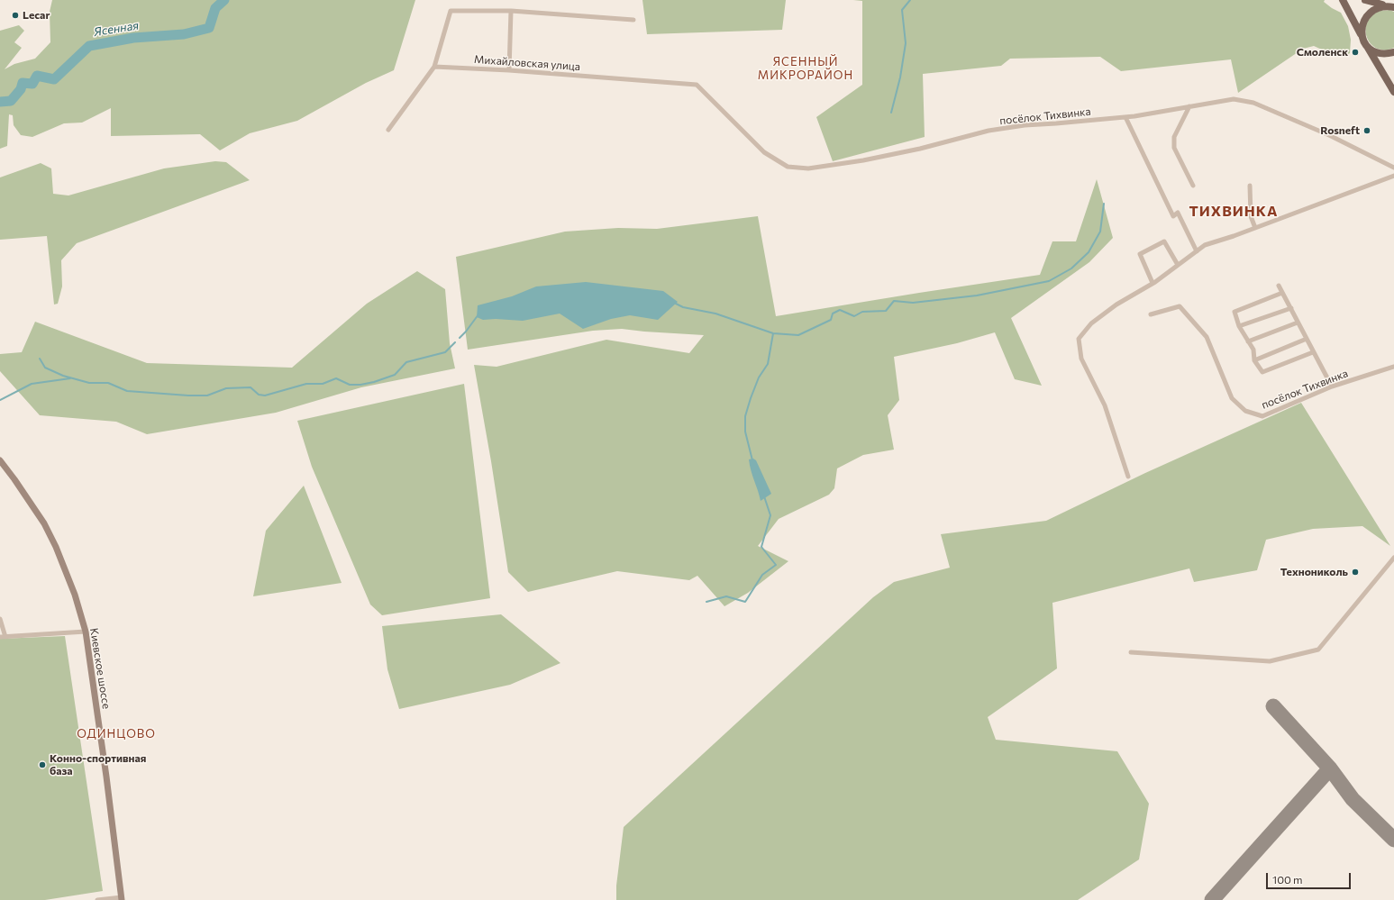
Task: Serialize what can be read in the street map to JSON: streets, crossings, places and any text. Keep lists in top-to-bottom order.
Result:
{
  "streets": {
    "main road": ["Киевское шоссе"],
    "street": ["Михайловская улица", "посёлок Тихвинка"]
  },
  "crossings": [
    ["Михайловская улица", "посёлок Тихвинка"]
  ],
  "districts": ["ЯСЕННЫЙ МИКРОРАЙОН", "ТИХВИНКА", "ОДИНЦОВО"],
  "water": ["Ясенная"],
  "places": [
    "Lecar",
    "Смоленск",
    "Rosneft",
    "Технониколь",
    "Конно-спортивная база"
  ],
  "scale_bar": "100 m"
}
